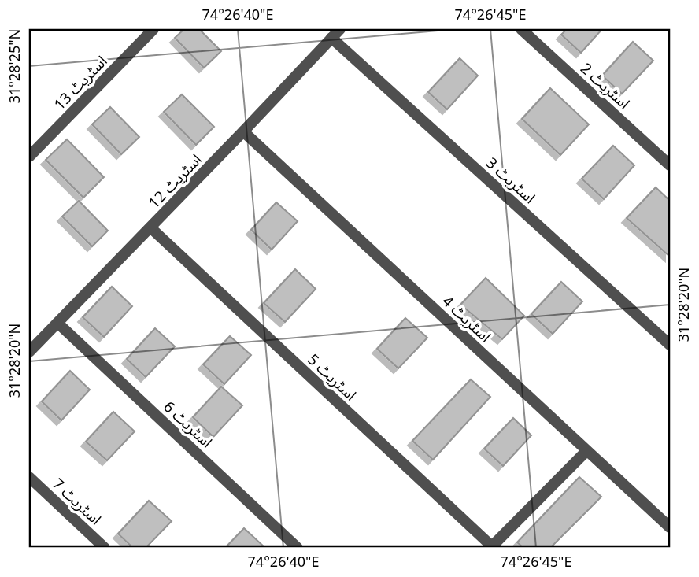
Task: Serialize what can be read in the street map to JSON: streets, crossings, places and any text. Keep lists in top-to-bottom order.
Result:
{
  "streets": {
    "street": [
      "اسٹریٹ 13",
      "اسٹریٹ 2",
      "اسٹریٹ 3",
      "اسٹریٹ 12",
      "اسٹریٹ 4",
      "اسٹریٹ 5",
      "اسٹریٹ 6",
      "اسٹریٹ 7"
    ]
  },
  "crossings": [
    ["اسٹریٹ 3", "اسٹریٹ 12"],
    ["اسٹریٹ 12", "اسٹریٹ 4"],
    ["اسٹریٹ 12", "اسٹریٹ 5"],
    ["اسٹریٹ 12", "اسٹریٹ 6"]
  ],
  "coordinates": [
    "74°26'40\"E",
    "74°26'45\"E",
    "31°28'25\"N",
    "31°28'20\"N"
  ]
}
